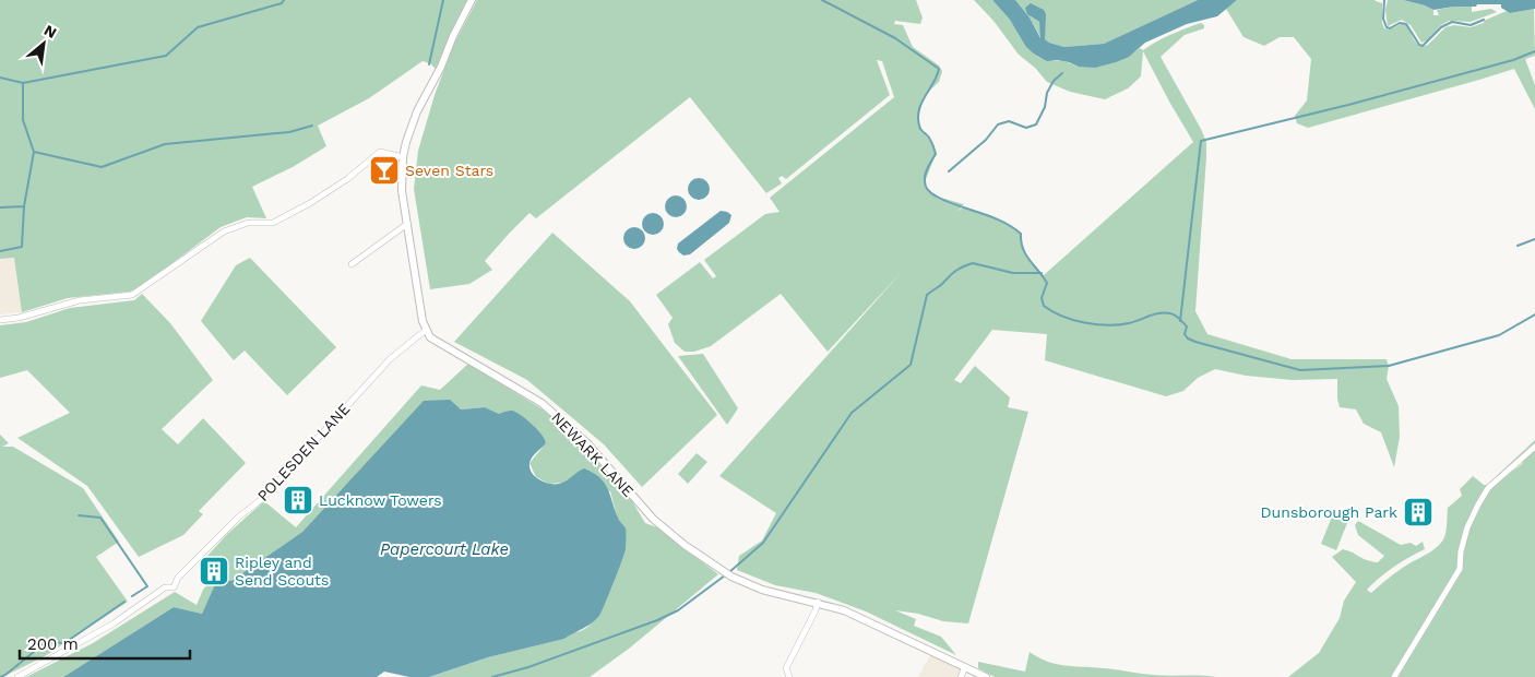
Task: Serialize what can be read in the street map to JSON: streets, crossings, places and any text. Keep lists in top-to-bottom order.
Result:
{
  "streets": {
    "main road": ["NEWARK LANE"],
    "street": ["POLESDEN LANE"]
  },
  "crossings": [
    ["POLESDEN LANE", "NEWARK LANE"]
  ],
  "water": ["Papercourt Lake"],
  "places": {
    "bar": ["Seven Stars"],
    "building": ["Lucknow Towers", "Dunsborough Park", "Ripley and Send Scouts"]
  },
  "scale_bar": "200 m",
  "north": "top right"
}
